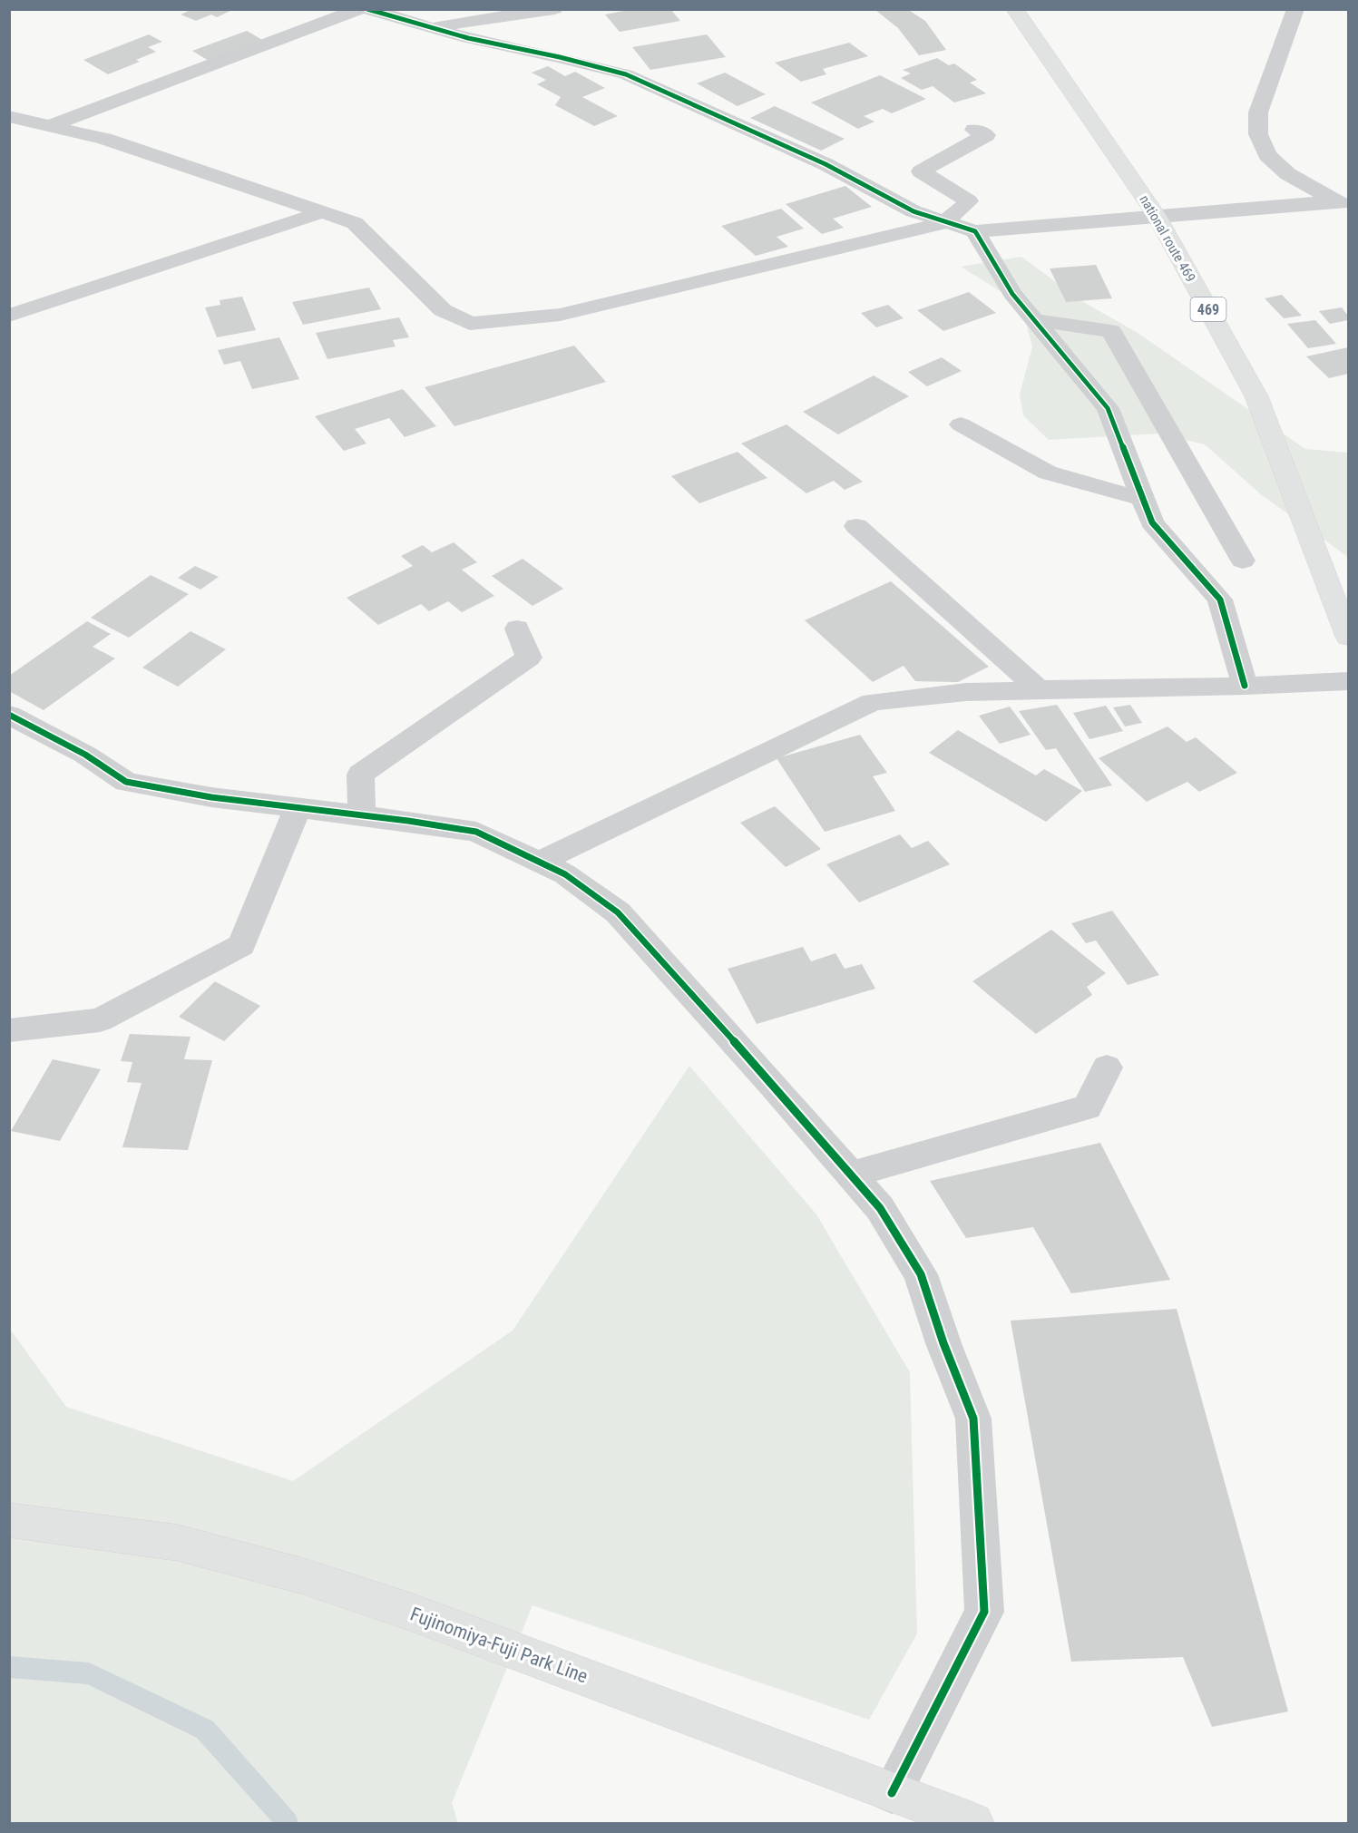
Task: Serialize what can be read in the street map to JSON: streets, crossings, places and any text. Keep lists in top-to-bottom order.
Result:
{
  "streets": {
    "main road": ["national route 469", "469", "Fujinomiya-Fuji Park Line"]
  }
}
